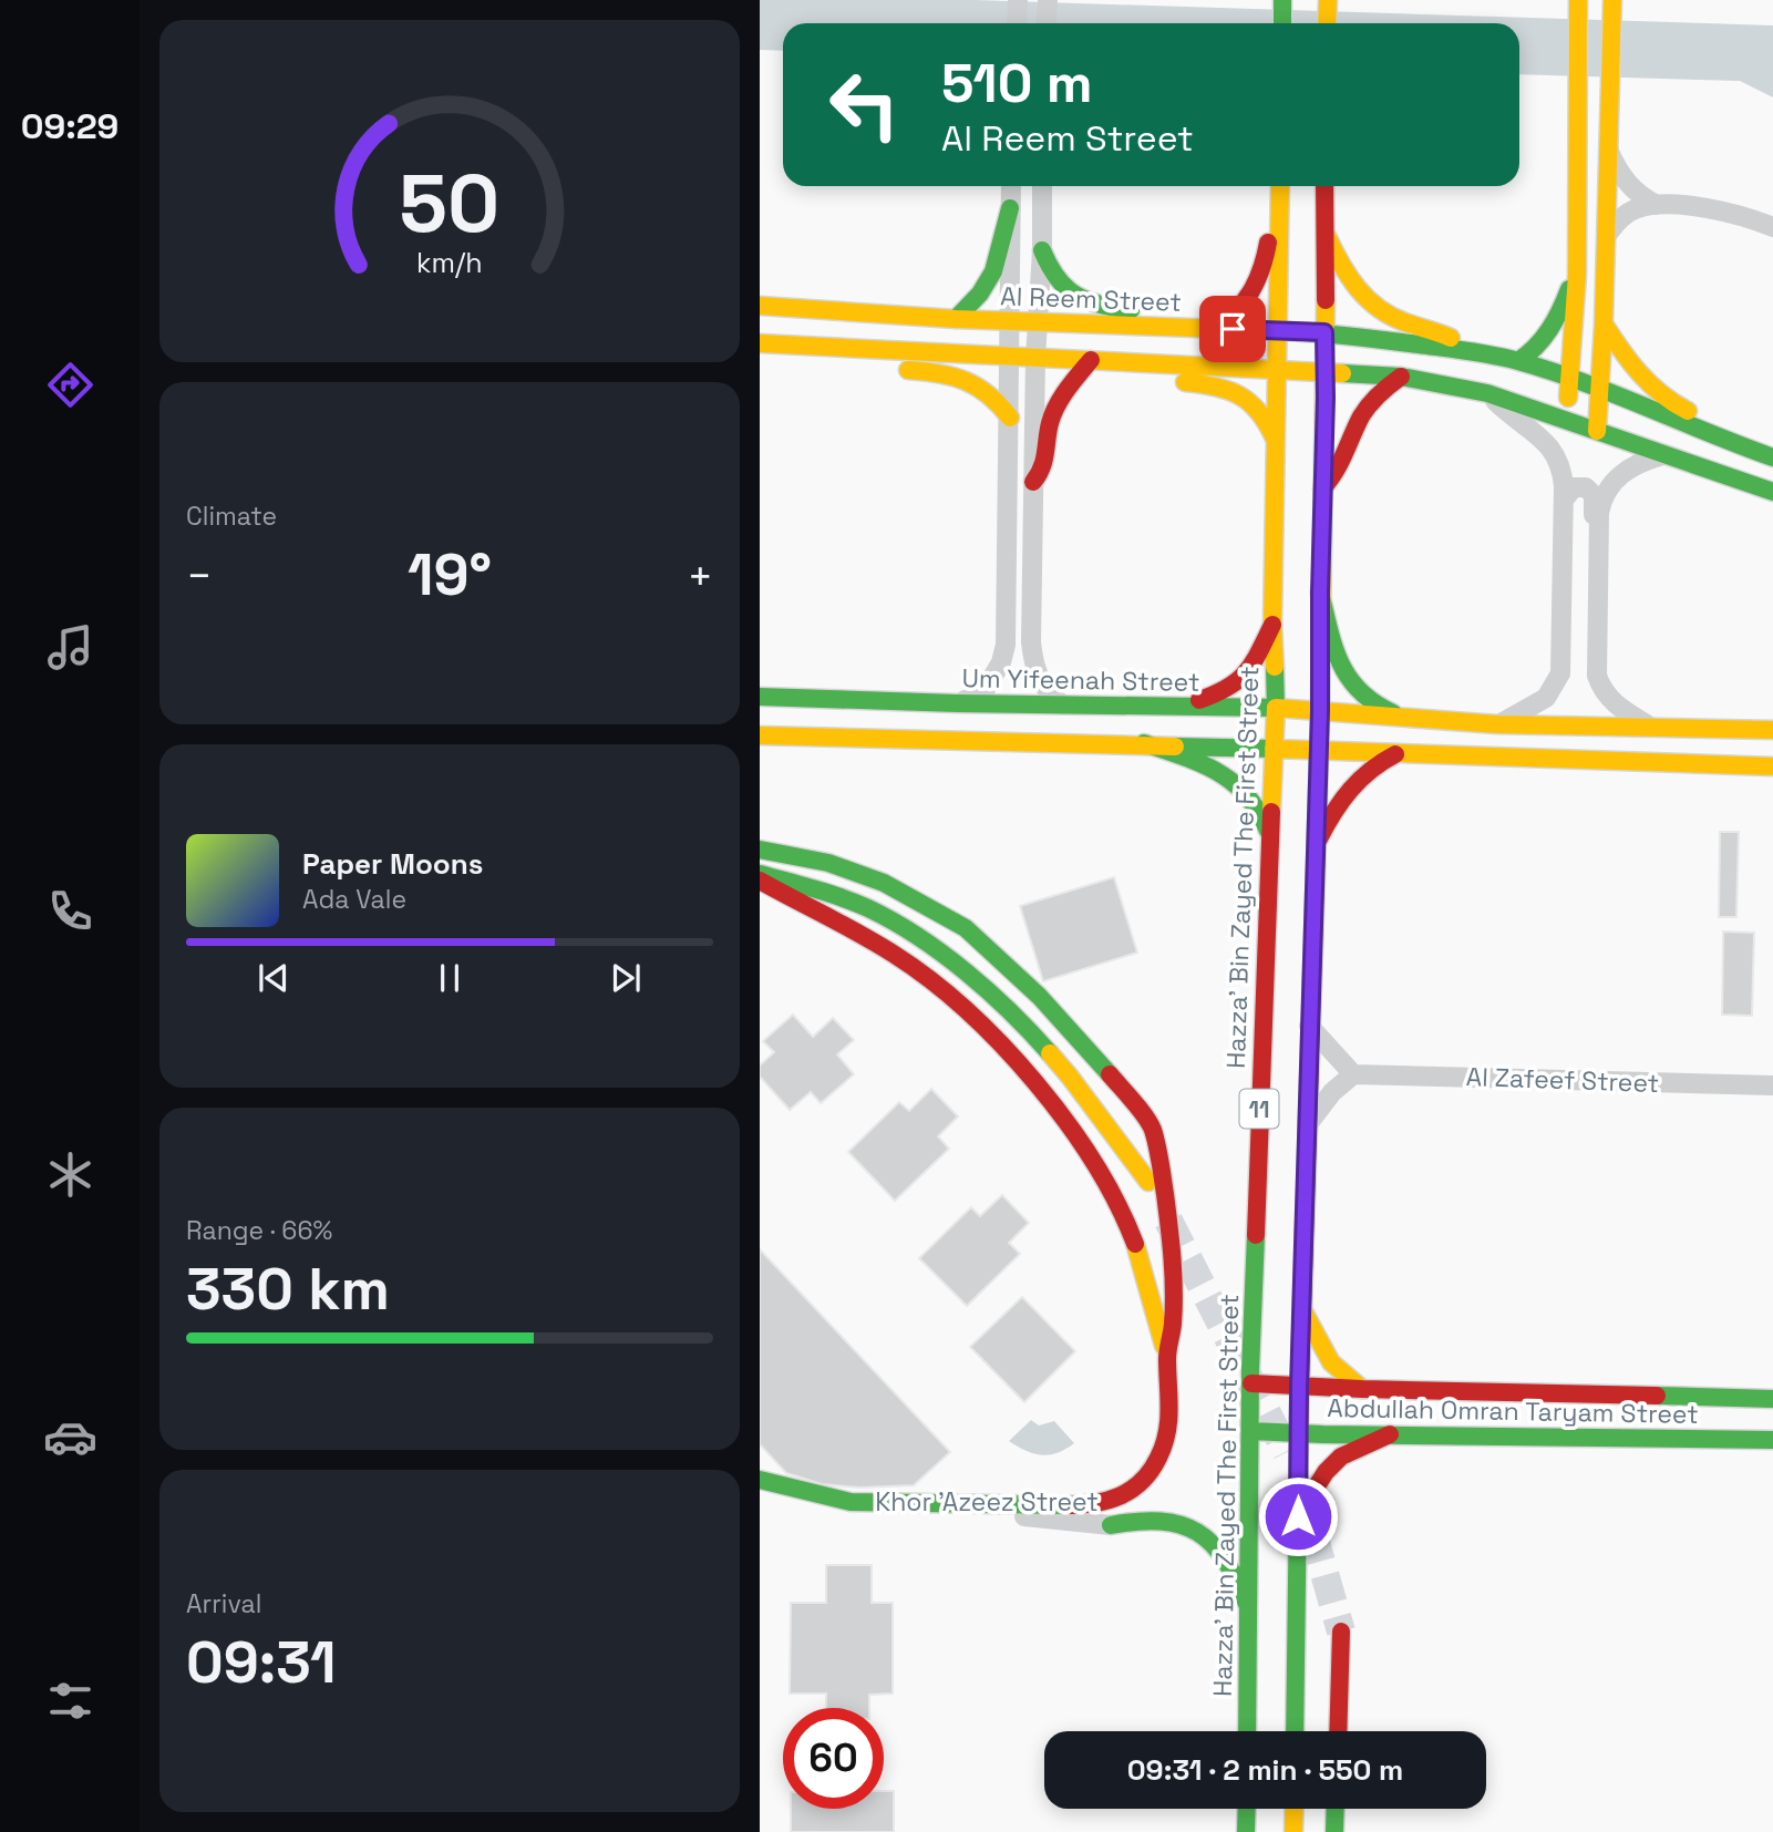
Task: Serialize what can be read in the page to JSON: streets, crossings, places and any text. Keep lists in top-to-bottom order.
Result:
{
  "streets": {
    "main road": [
      "Al Reem Street",
      "Um Yifeenah Street",
      "Hazza' Bin Zayed The First Street",
      "11",
      "Abdullah Omran Taryam Street",
      "Khor 'Azeez Street"
    ],
    "street": ["Al Zafeef Street"]
  },
  "crossings": [
    ["Al Reem Street", "Hazza' Bin Zayed The First Street"],
    ["Al Reem Street", "11"],
    ["Um Yifeenah Street", "Hazza' Bin Zayed The First Street"],
    ["Um Yifeenah Street", "11"],
    ["Hazza' Bin Zayed The First Street", "Abdullah Omran Taryam Street"],
    ["11", "Abdullah Omran Taryam Street"]
  ],
  "page": {
    "tabs": "09:29",
    "turn": ["510 m", "Al Reem Street"],
    "tile": [
      "Climate",
      ["Range · 66%", "330 km"],
      ["Arrival", "09:31"]
    ],
    "heat": ["−", "19°", "+"],
    "song": ["Paper Moons", "Ada Vale"],
    "limit": "60",
    "trip": "09:31 · 2 min · 550 m",
    "gauge": ["50", "km/h"]
  }
}
